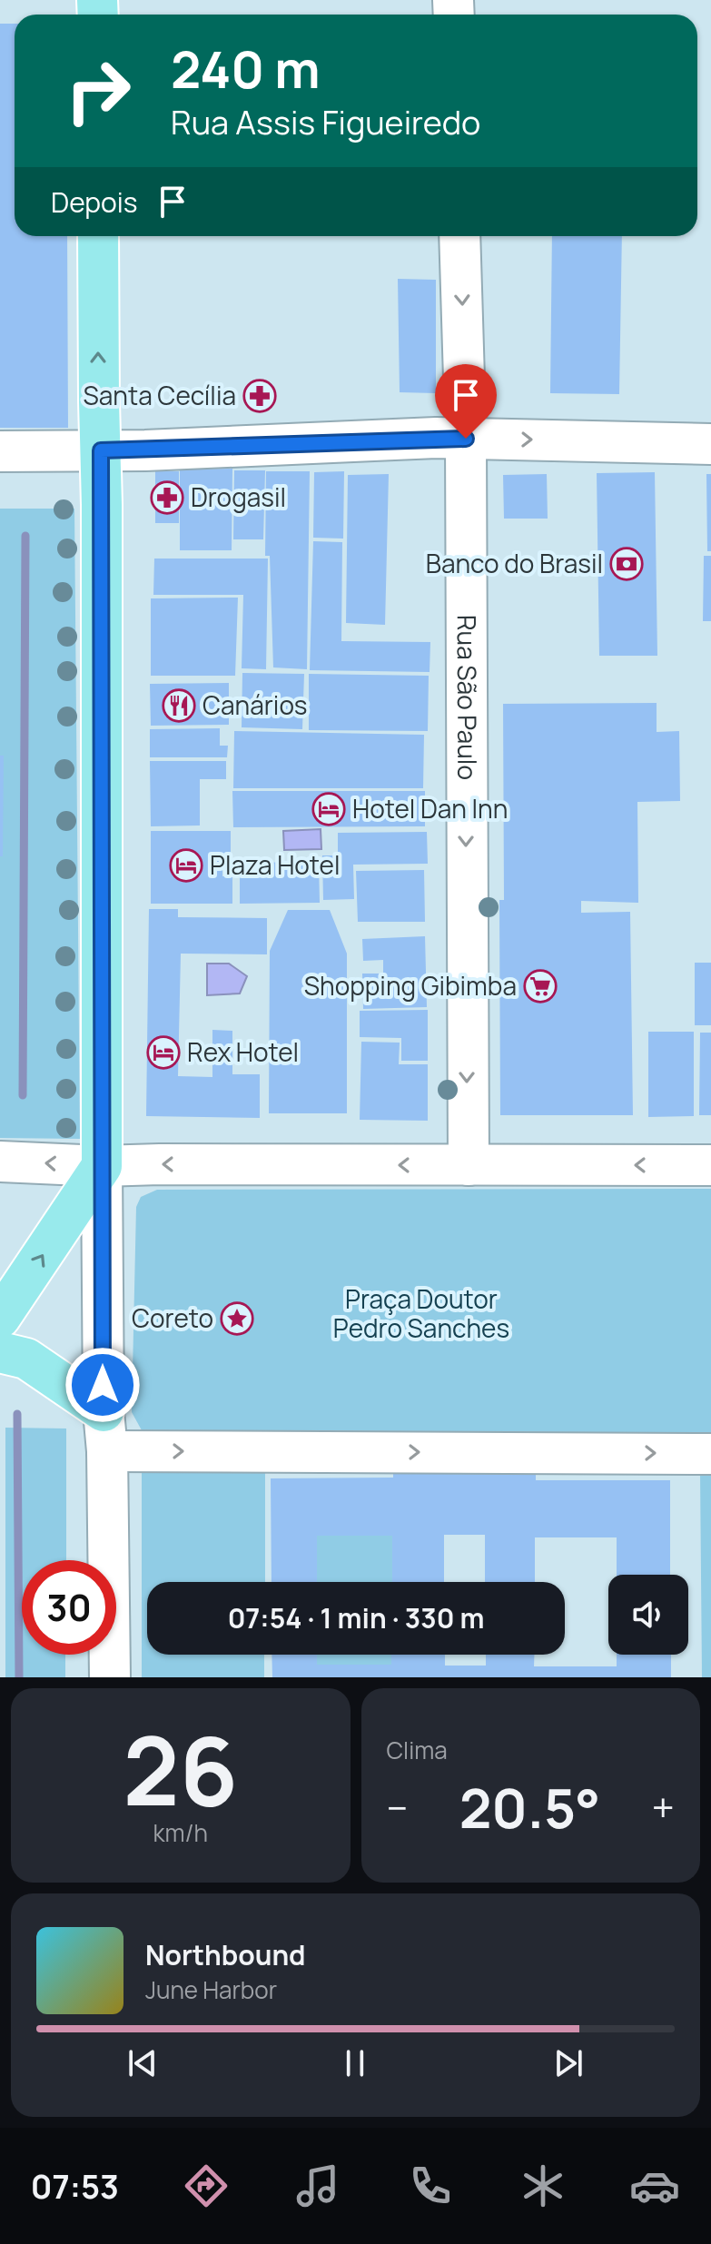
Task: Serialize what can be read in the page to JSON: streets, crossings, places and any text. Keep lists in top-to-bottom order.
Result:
{
  "streets": {
    "street": ["Rua São Paulo"]
  },
  "one_way": ["Rua São Paulo"],
  "parks": ["Praça Doutor Pedro Sanches"],
  "places": {
    "pharmacy": ["Santa Cecília", "Drogasil"],
    "bank": ["Banco do Brasil"],
    "restaurant": ["Canários"],
    "hotel": ["Hotel Dan Inn", "Plaza Hotel", "Rex Hotel"],
    "supermarket": ["Shopping Gibimba"],
    "place": ["Coreto"]
  },
  "page": {
    "turn": ["240 m", "Rua Assis Figueiredo"],
    "then": "Depois",
    "limit": "30",
    "trip": "07:54 · 1 min · 330 m",
    "tile": [
      ["26", "km/h"],
      "Clima"
    ],
    "heat": ["−", "20.5°", "+"],
    "song": ["Northbound", "June Harbor"],
    "tabs": "07:53"
  }
}
